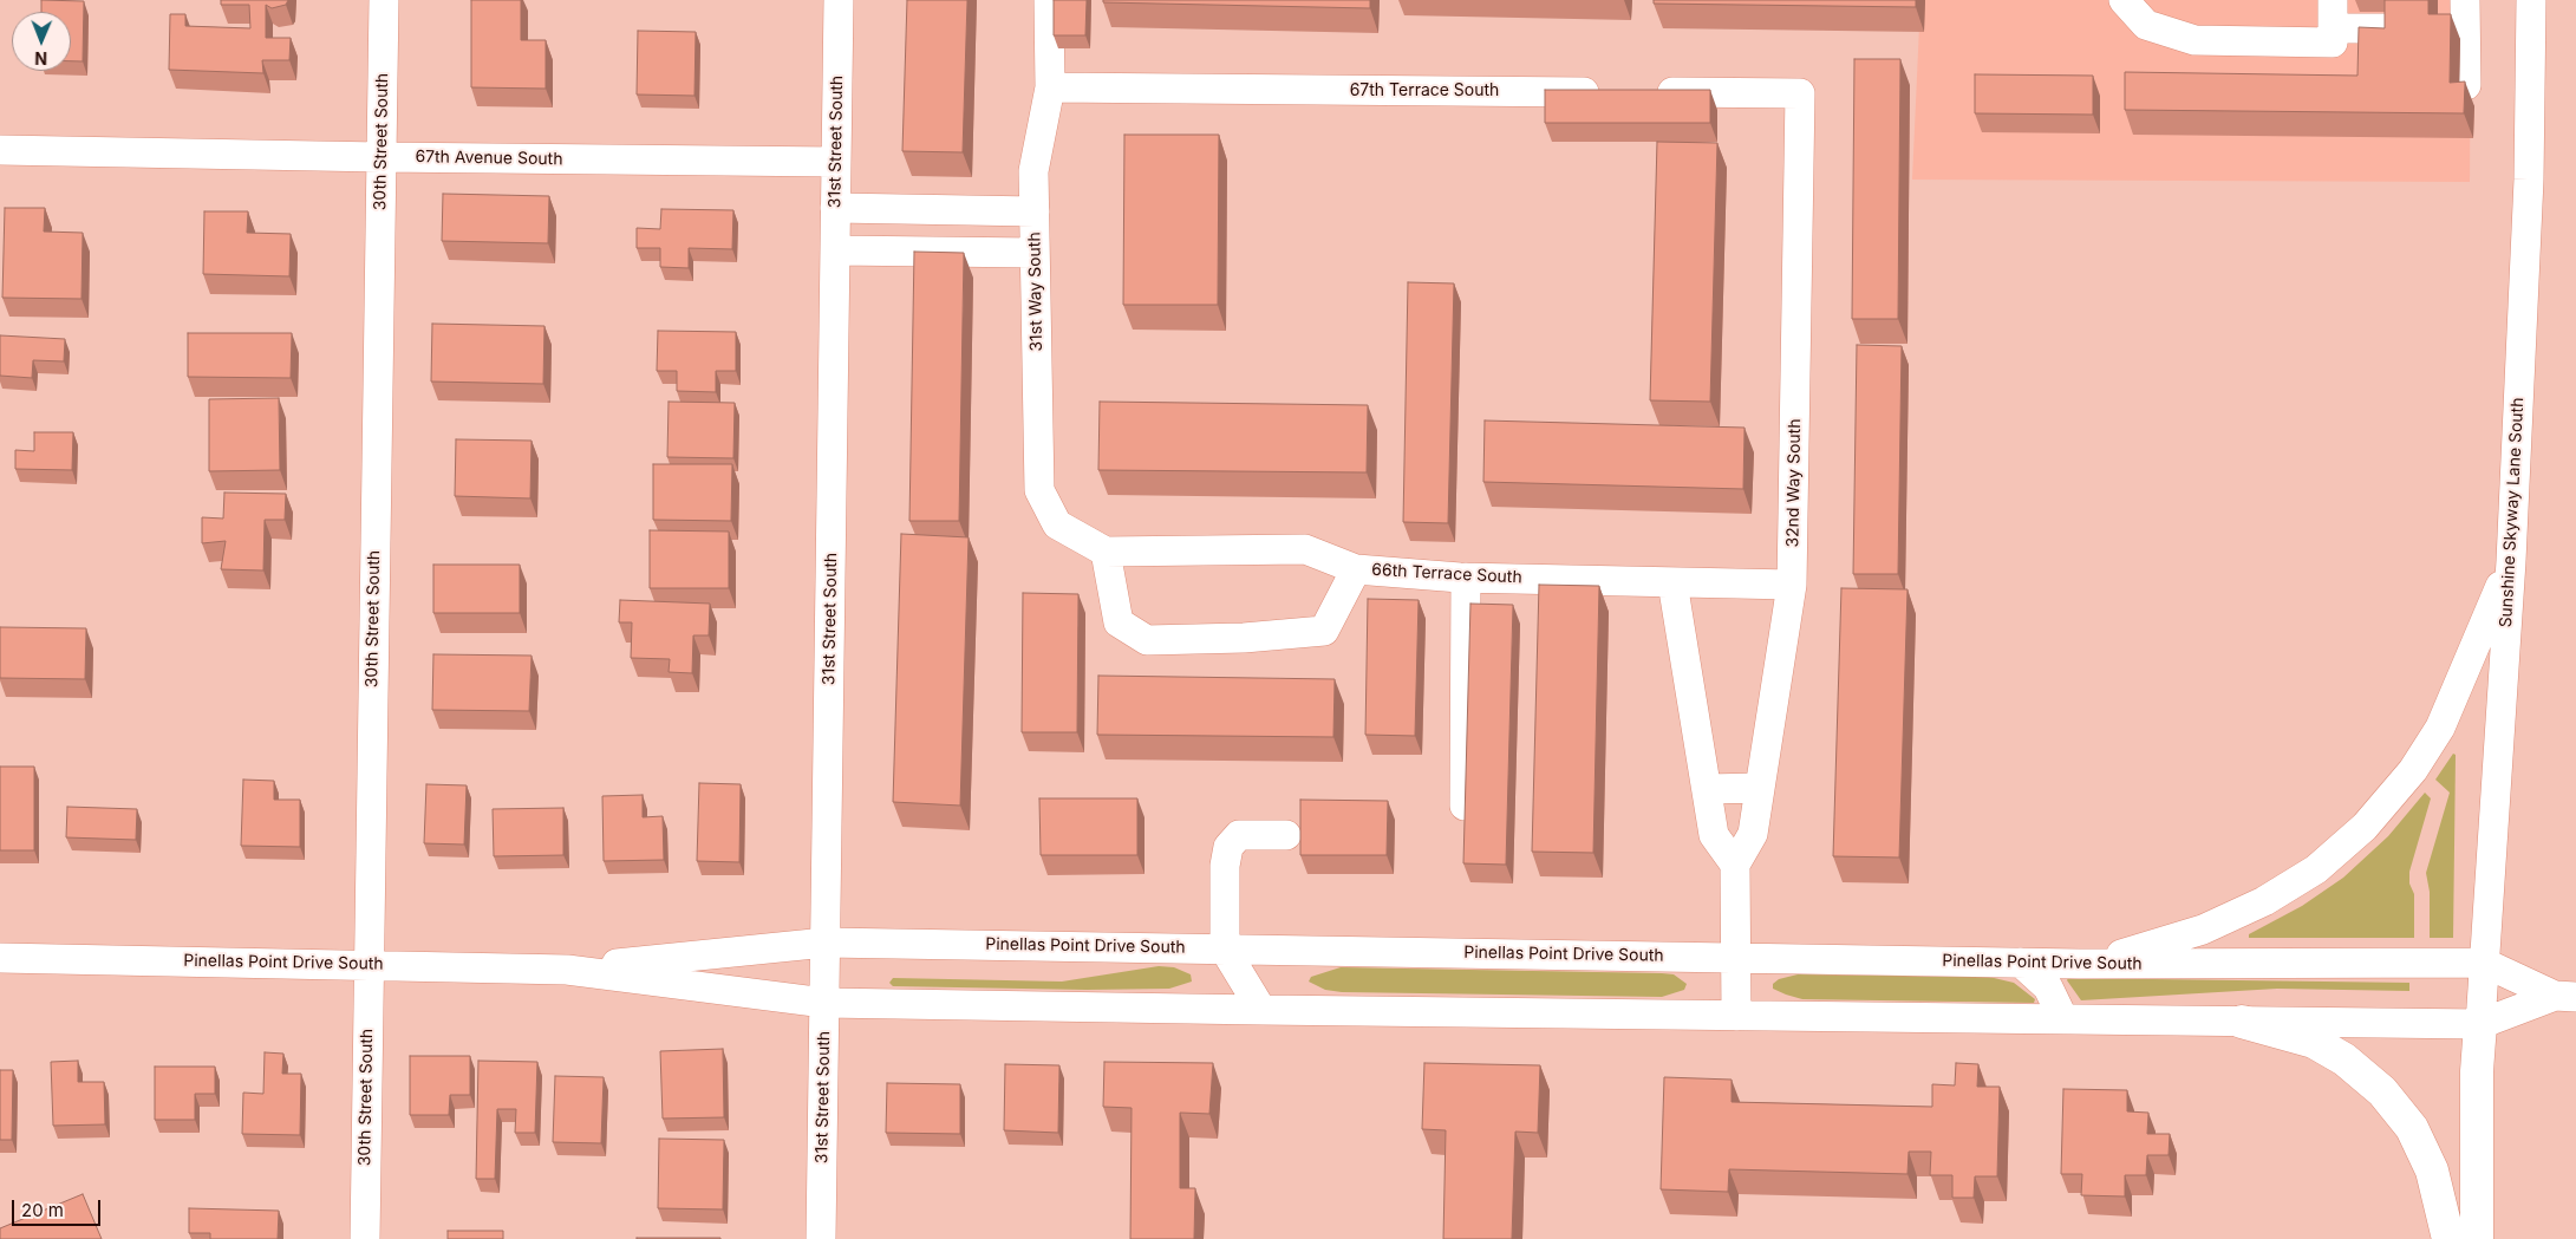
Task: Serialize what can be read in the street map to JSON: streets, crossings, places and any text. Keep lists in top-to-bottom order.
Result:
{
  "streets": {
    "street": [
      "67th Terrace South",
      "30th Street South",
      "31st Street South",
      "67th Avenue South",
      "31st Way South",
      "32nd Way South",
      "Sunshine Skyway Lane South",
      "66th Terrace South",
      "Pinellas Point Drive South"
    ]
  },
  "crossings": [
    ["67th Terrace South", "31st Way South"],
    ["30th Street South", "67th Avenue South"],
    ["30th Street South", "Pinellas Point Drive South"],
    ["31st Street South", "67th Avenue South"],
    ["31st Street South", "Pinellas Point Drive South"],
    ["31st Way South", "66th Terrace South"],
    ["32nd Way South", "66th Terrace South"],
    ["Sunshine Skyway Lane South", "Pinellas Point Drive South"]
  ],
  "scale_bar": "20 m",
  "north": "bottom"
}
